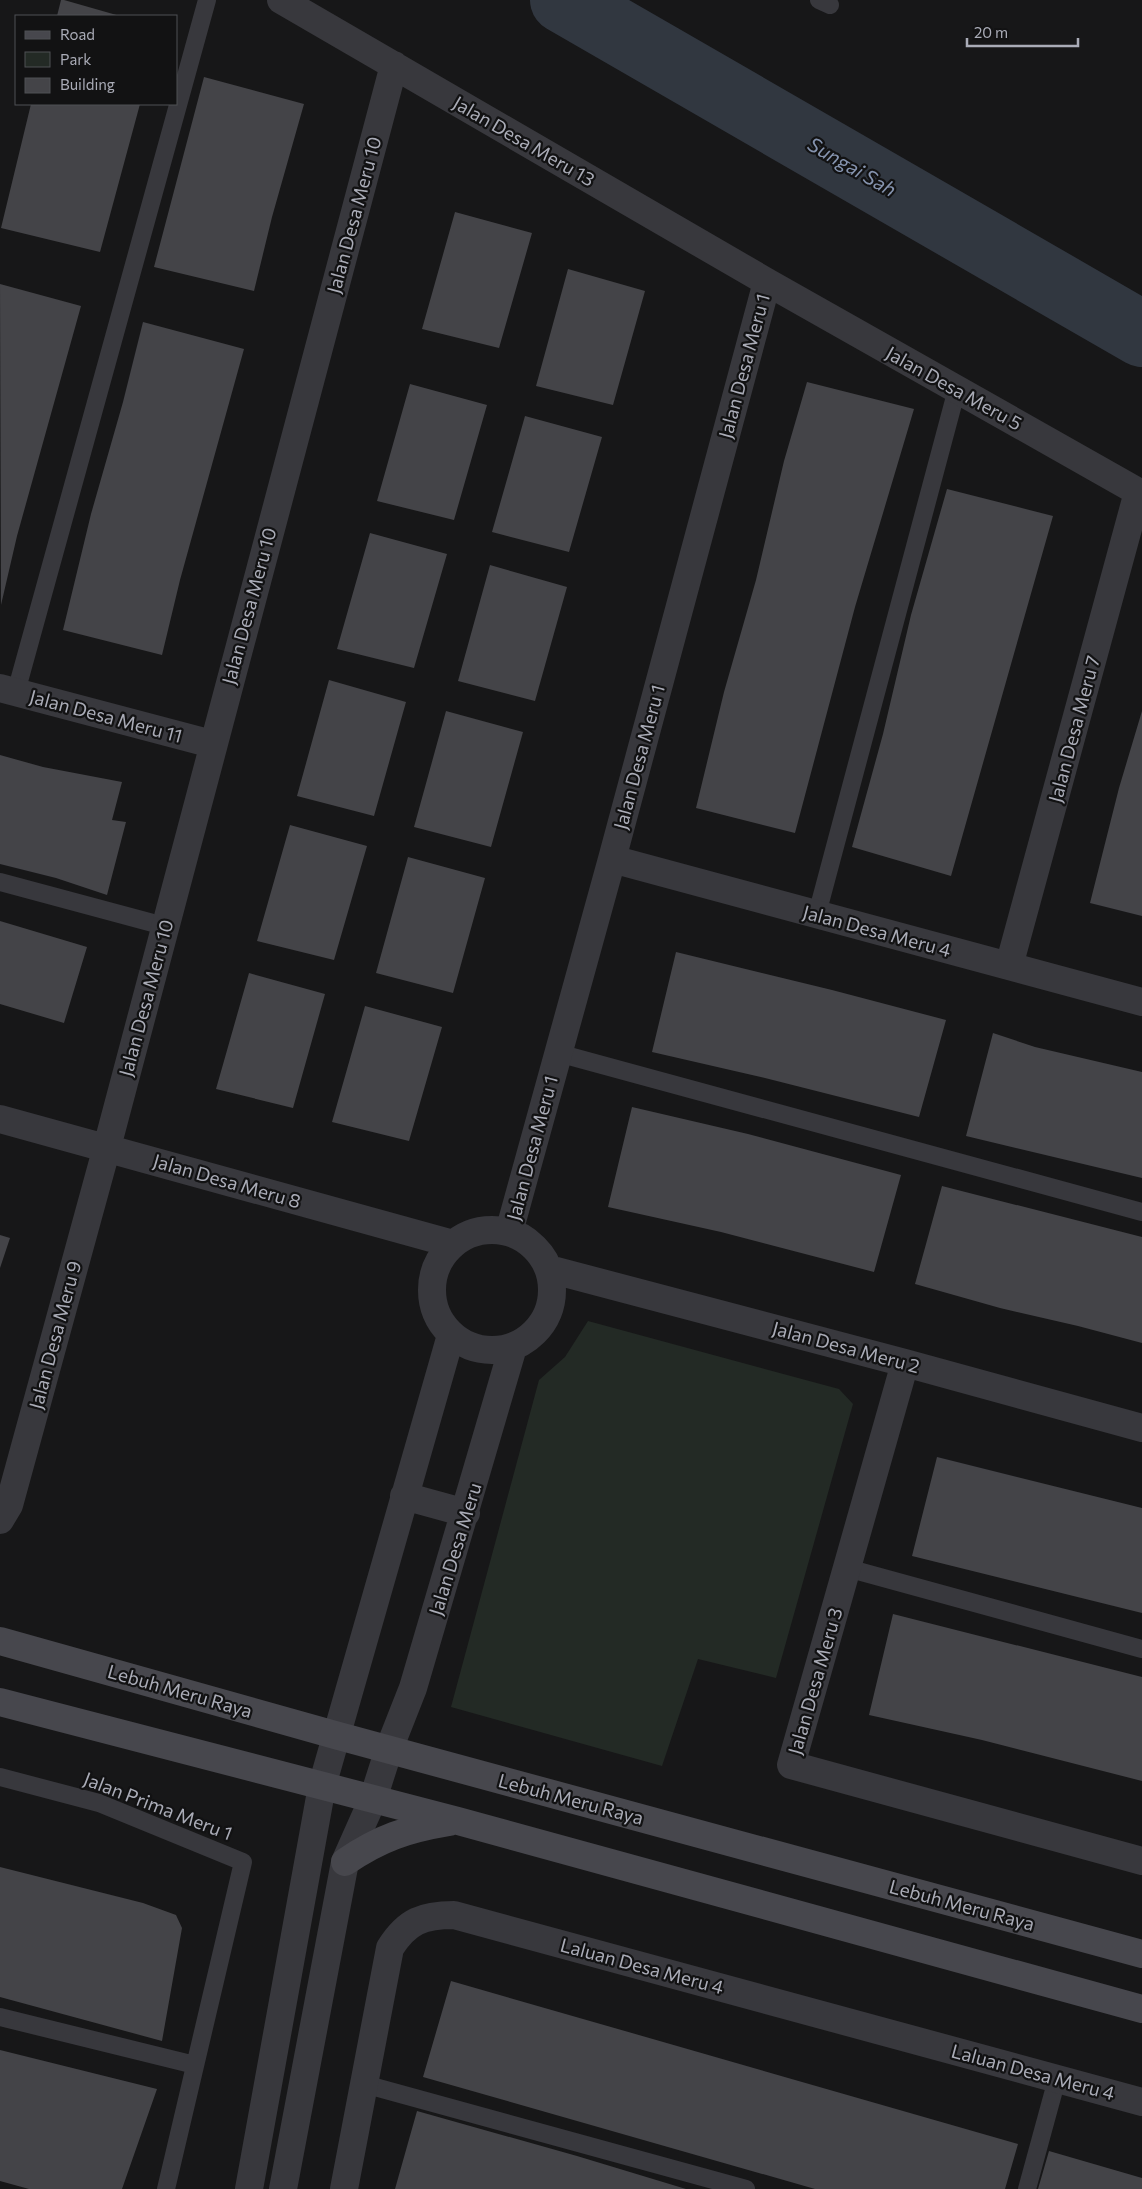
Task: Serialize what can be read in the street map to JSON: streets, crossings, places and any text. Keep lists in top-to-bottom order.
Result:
{
  "streets": {
    "main road": ["Lebuh Meru Raya"],
    "street": [
      "Jalan Desa Meru 13",
      "Jalan Desa Meru 10",
      "Jalan Desa Meru 1",
      "Jalan Desa Meru 5",
      "Jalan Desa Meru 11",
      "Jalan Desa Meru 7",
      "Jalan Desa Meru 4",
      "Jalan Desa Meru 8",
      "Jalan Desa Meru 9",
      "Jalan Desa Meru 2",
      "Jalan Desa Meru",
      "Jalan Desa Meru 3",
      "Laluan Desa Meru 4"
    ],
    "lane": ["Jalan Prima Meru 1"]
  },
  "crossings": [
    ["Jalan Desa Meru 13", "Jalan Desa Meru 10"],
    ["Jalan Desa Meru 13", "Jalan Desa Meru 1"],
    ["Jalan Desa Meru 13", "Jalan Desa Meru 5"],
    ["Jalan Desa Meru 10", "Jalan Desa Meru 11"],
    ["Jalan Desa Meru 10", "Jalan Desa Meru 8"],
    ["Jalan Desa Meru 10", "Jalan Desa Meru 9"],
    ["Jalan Desa Meru 1", "Jalan Desa Meru 5"],
    ["Jalan Desa Meru 1", "Jalan Desa Meru 4"],
    ["Jalan Desa Meru 1", "Jalan Desa Meru 8"],
    ["Jalan Desa Meru 1", "Jalan Desa Meru 2"],
    ["Jalan Desa Meru 1", "Jalan Desa Meru"],
    ["Jalan Desa Meru 5", "Jalan Desa Meru 7"],
    ["Jalan Desa Meru 7", "Jalan Desa Meru 4"],
    ["Jalan Desa Meru 8", "Jalan Desa Meru 9"],
    ["Jalan Desa Meru 8", "Jalan Desa Meru 2"],
    ["Jalan Desa Meru 8", "Jalan Desa Meru"],
    ["Jalan Desa Meru 2", "Jalan Desa Meru"],
    ["Jalan Desa Meru 2", "Jalan Desa Meru 3"],
    ["Jalan Desa Meru", "Lebuh Meru Raya"]
  ],
  "water": ["Sungai Sah"],
  "legend": ["Road", "Park", "Building"],
  "scale_bar": "20 m"
}
